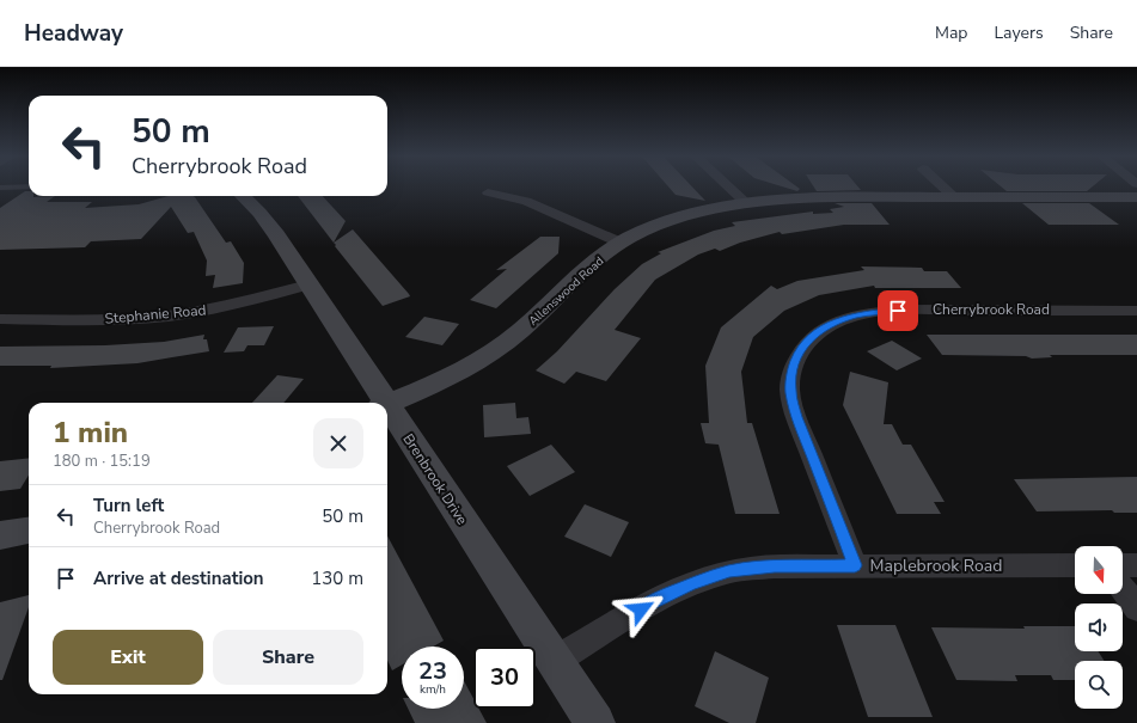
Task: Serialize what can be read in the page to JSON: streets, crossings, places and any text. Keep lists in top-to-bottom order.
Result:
{
  "streets": {
    "street": [
      "Allenswood Road",
      "Cherrybrook Road",
      "Stephanie Road",
      "Brenbrook Drive",
      "Maplebrook Road"
    ]
  },
  "crossings": [
    ["Cherrybrook Road", "Maplebrook Road"],
    ["Stephanie Road", "Brenbrook Drive"],
    ["Brenbrook Drive", "Maplebrook Road"]
  ],
  "north": "bottom",
  "page": {
    "header": "Headway",
    "nav": ["Map", "Layers", "Share"],
    "turn": ["50 m", "Cherrybrook Road"],
    "heading": ["1 min", "180 m · 15:19"],
    "list": [
      {
        "name": "Turn left",
        "note": "Cherrybrook Road",
        "value": "50 m"
      },
      {
        "name": "Arrive at destination",
        "value": "130 m"
      }
    ],
    "buttons": ["Exit", "Share"],
    "speed": "23 km/h",
    "limit": "30"
  }
}
